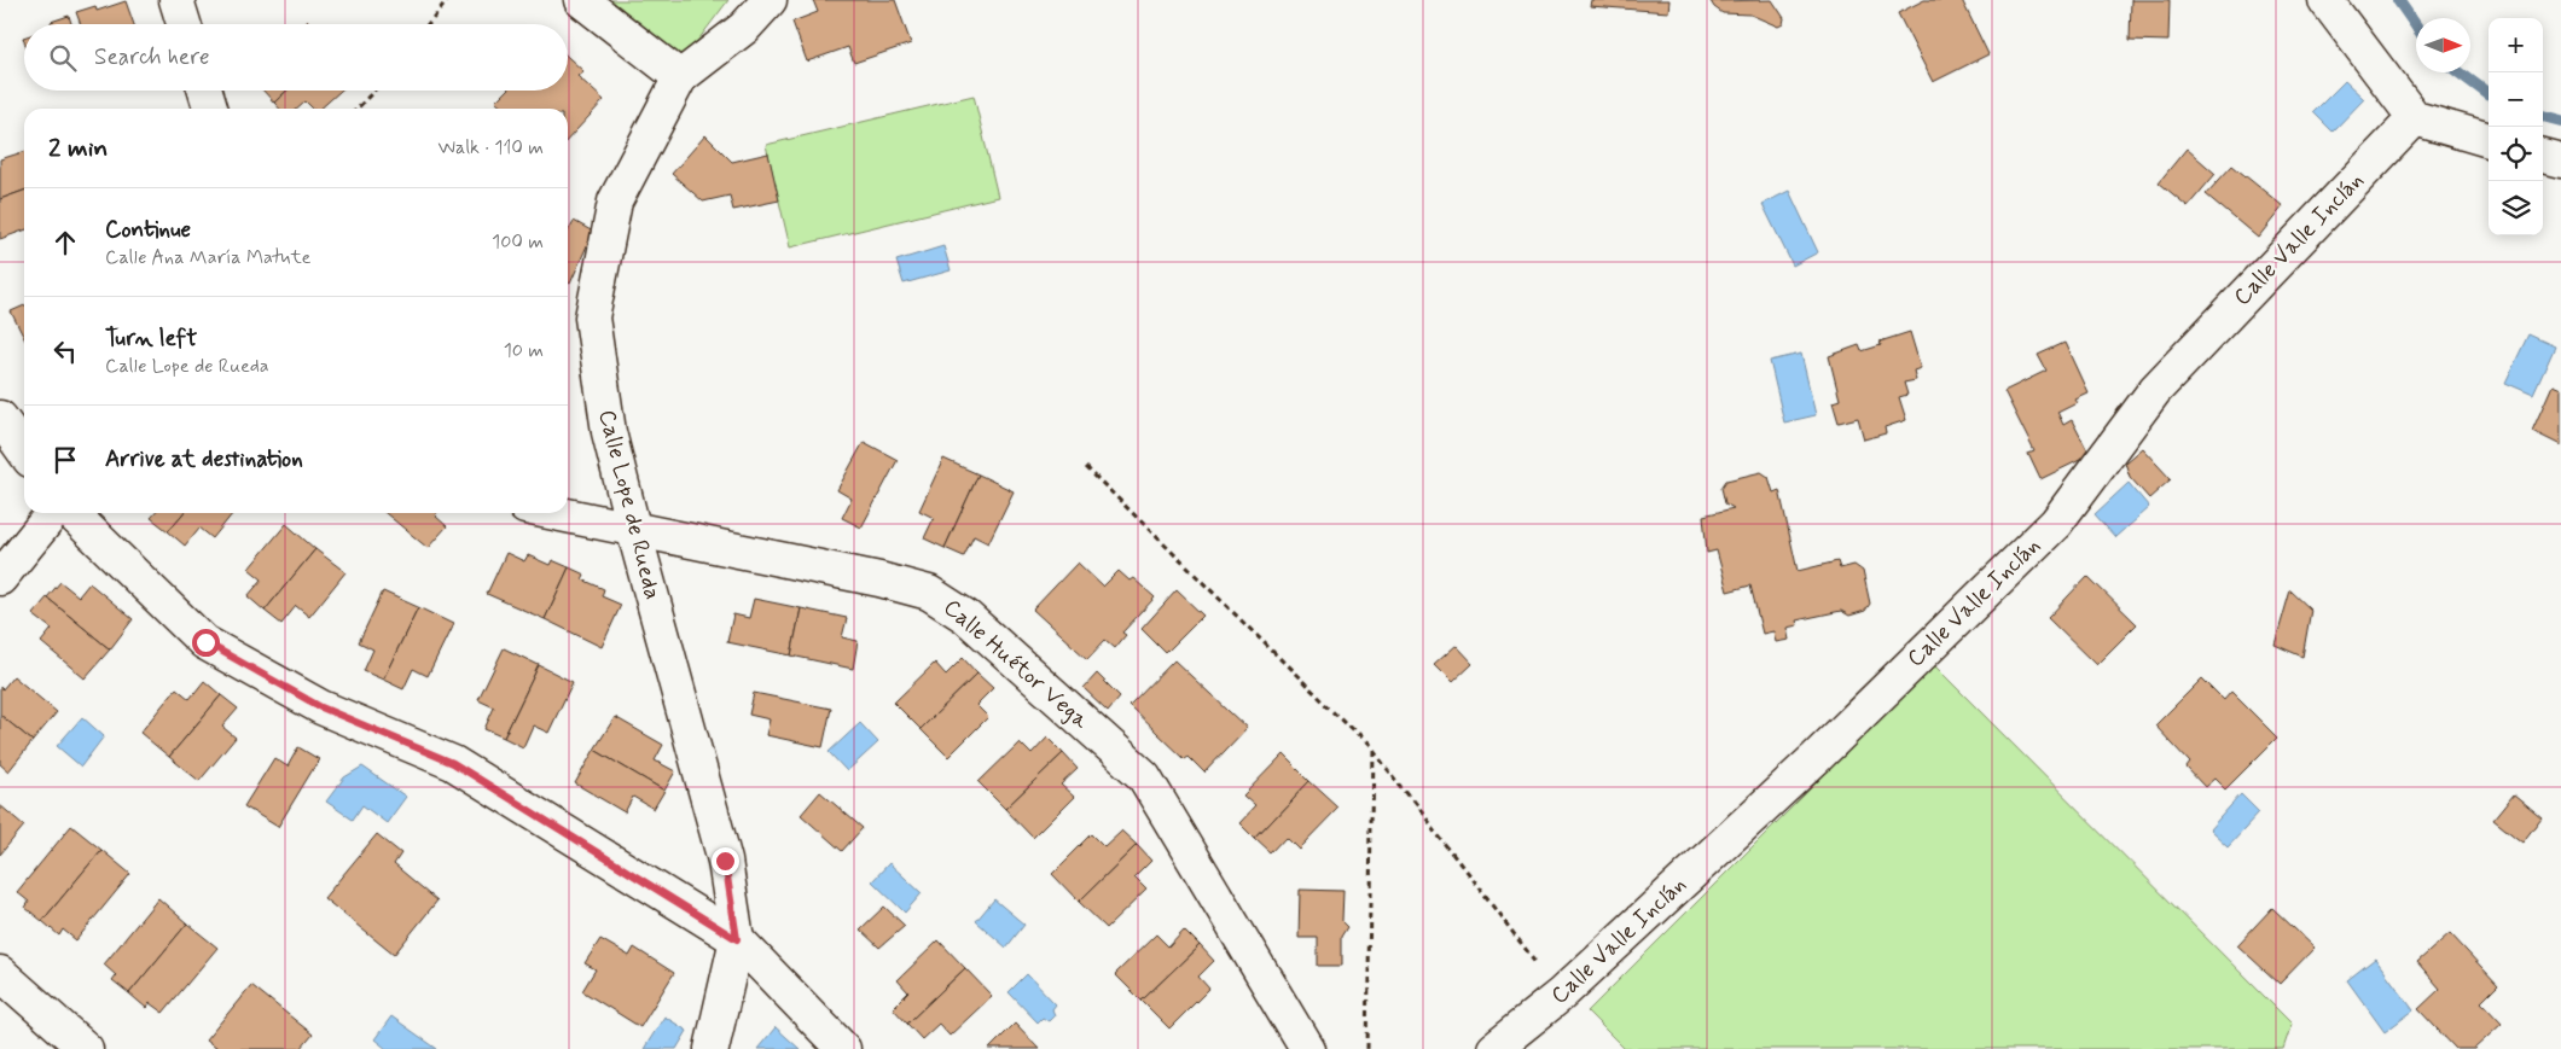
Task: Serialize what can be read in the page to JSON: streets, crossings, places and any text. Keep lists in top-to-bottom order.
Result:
{
  "streets": {
    "street": ["Calle Valle Inclán", "Calle Lope de Rueda", "Calle Huétor Vega"]
  },
  "crossings": [
    ["Calle Lope de Rueda", "Calle Huétor Vega"]
  ],
  "north": "right",
  "page": {
    "map_buttons": ["+", "−"],
    "search": "Search here",
    "heading": ["2 min", "Walk · 110 m"],
    "list": [
      ["Continue", "Calle Ana María Matute", "100 m"],
      ["Turn left", "Calle Lope de Rueda", "10 m"],
      "Arrive at destination"
    ]
  }
}
